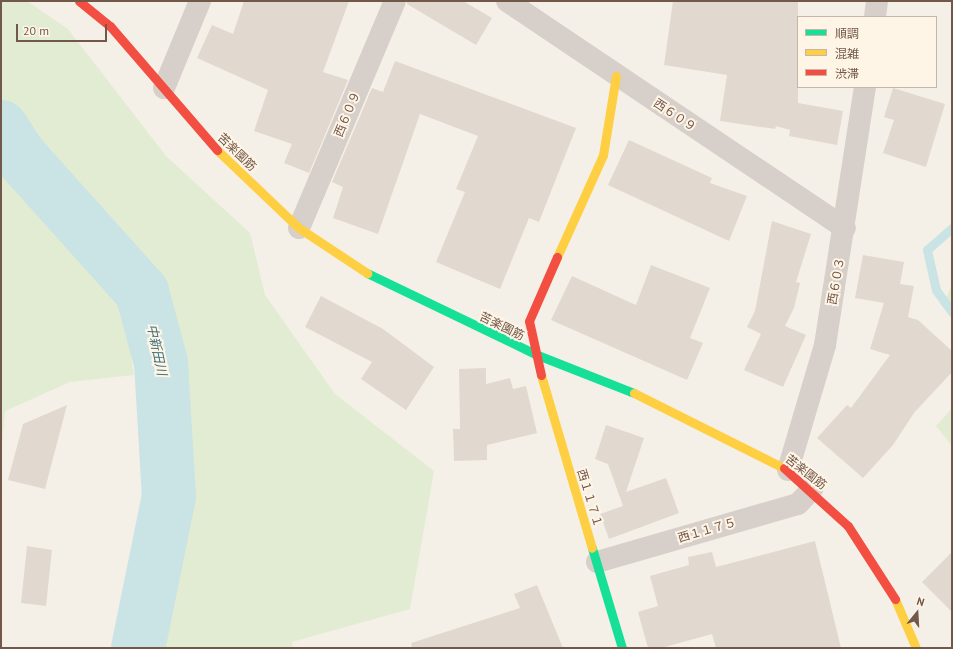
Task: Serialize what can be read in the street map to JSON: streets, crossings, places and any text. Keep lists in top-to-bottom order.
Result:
{
  "streets": {
    "street": [
      "西６０９",
      "苦楽園筋",
      "西６０３",
      "西１１７１",
      "西１１７５"
    ]
  },
  "crossings": [
    ["西６０９", "苦楽園筋"],
    ["西６０９", "西６０３"],
    ["西６０９", "西１１７１"],
    ["苦楽園筋", "西６０３"],
    ["苦楽園筋", "西１１７１"],
    ["苦楽園筋", "西１１７５"],
    ["西１１７１", "西１１７５"]
  ],
  "water": ["中新田川"],
  "legend": ["順調", "混雑", "渋滞"],
  "scale_bar": "20 m",
  "north": "top"
}
